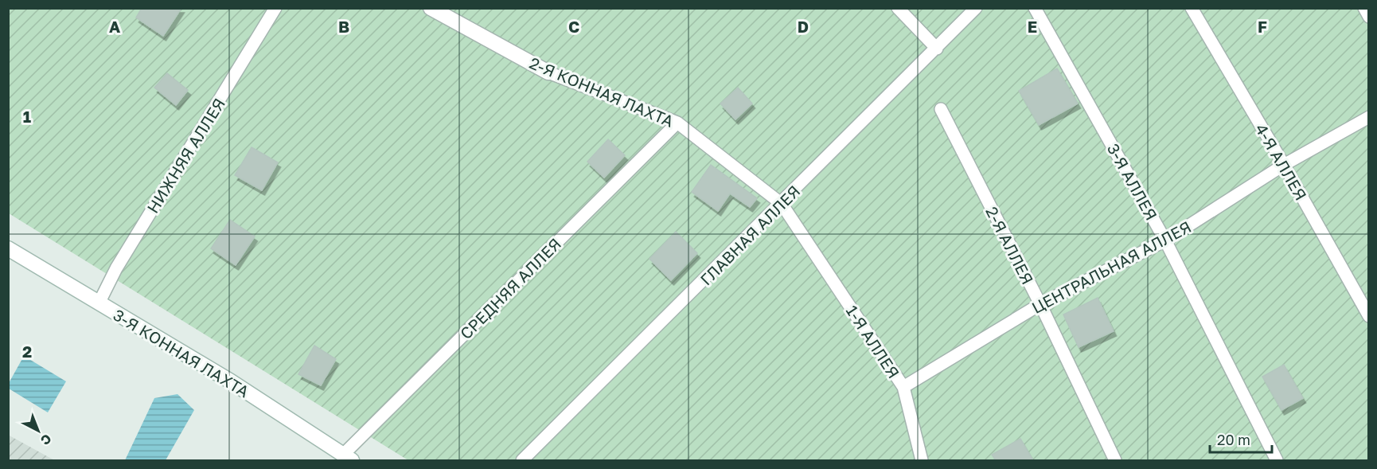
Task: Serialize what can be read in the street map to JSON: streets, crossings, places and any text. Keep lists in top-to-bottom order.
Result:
{
  "streets": {
    "main road": ["2-Я КОННАЯ ЛАХТА", "3-Я КОННАЯ ЛАХТА"],
    "lane": [
      "НИЖНЯЯ АЛЛЕЯ",
      "4-Я АЛЛЕЯ",
      "3-Я АЛЛЕЯ",
      "ГЛАВНАЯ АЛЛЕЯ",
      "2-Я АЛЛЕЯ",
      "ЦЕНТРАЛЬНАЯ АЛЛЕЯ",
      "СРЕДНЯЯ АЛЛЕЯ",
      "1-Я АЛЛЕЯ"
    ]
  },
  "crossings": [
    ["2-Я КОННАЯ ЛАХТА", "ГЛАВНАЯ АЛЛЕЯ"],
    ["2-Я КОННАЯ ЛАХТА", "СРЕДНЯЯ АЛЛЕЯ"],
    ["2-Я КОННАЯ ЛАХТА", "1-Я АЛЛЕЯ"],
    ["НИЖНЯЯ АЛЛЕЯ", "3-Я КОННАЯ ЛАХТА"],
    ["4-Я АЛЛЕЯ", "ЦЕНТРАЛЬНАЯ АЛЛЕЯ"],
    ["3-Я АЛЛЕЯ", "ЦЕНТРАЛЬНАЯ АЛЛЕЯ"],
    ["2-Я АЛЛЕЯ", "ЦЕНТРАЛЬНАЯ АЛЛЕЯ"],
    ["ЦЕНТРАЛЬНАЯ АЛЛЕЯ", "1-Я АЛЛЕЯ"],
    ["СРЕДНЯЯ АЛЛЕЯ", "3-Я КОННАЯ ЛАХТА"]
  ],
  "scale_bar": "20 m",
  "north": "bottom right",
  "grid": {
    "columns": [
      "A",
      "B",
      "C",
      "D",
      "E",
      "F"
    ],
    "rows": ["1", "2"]
  }
}
